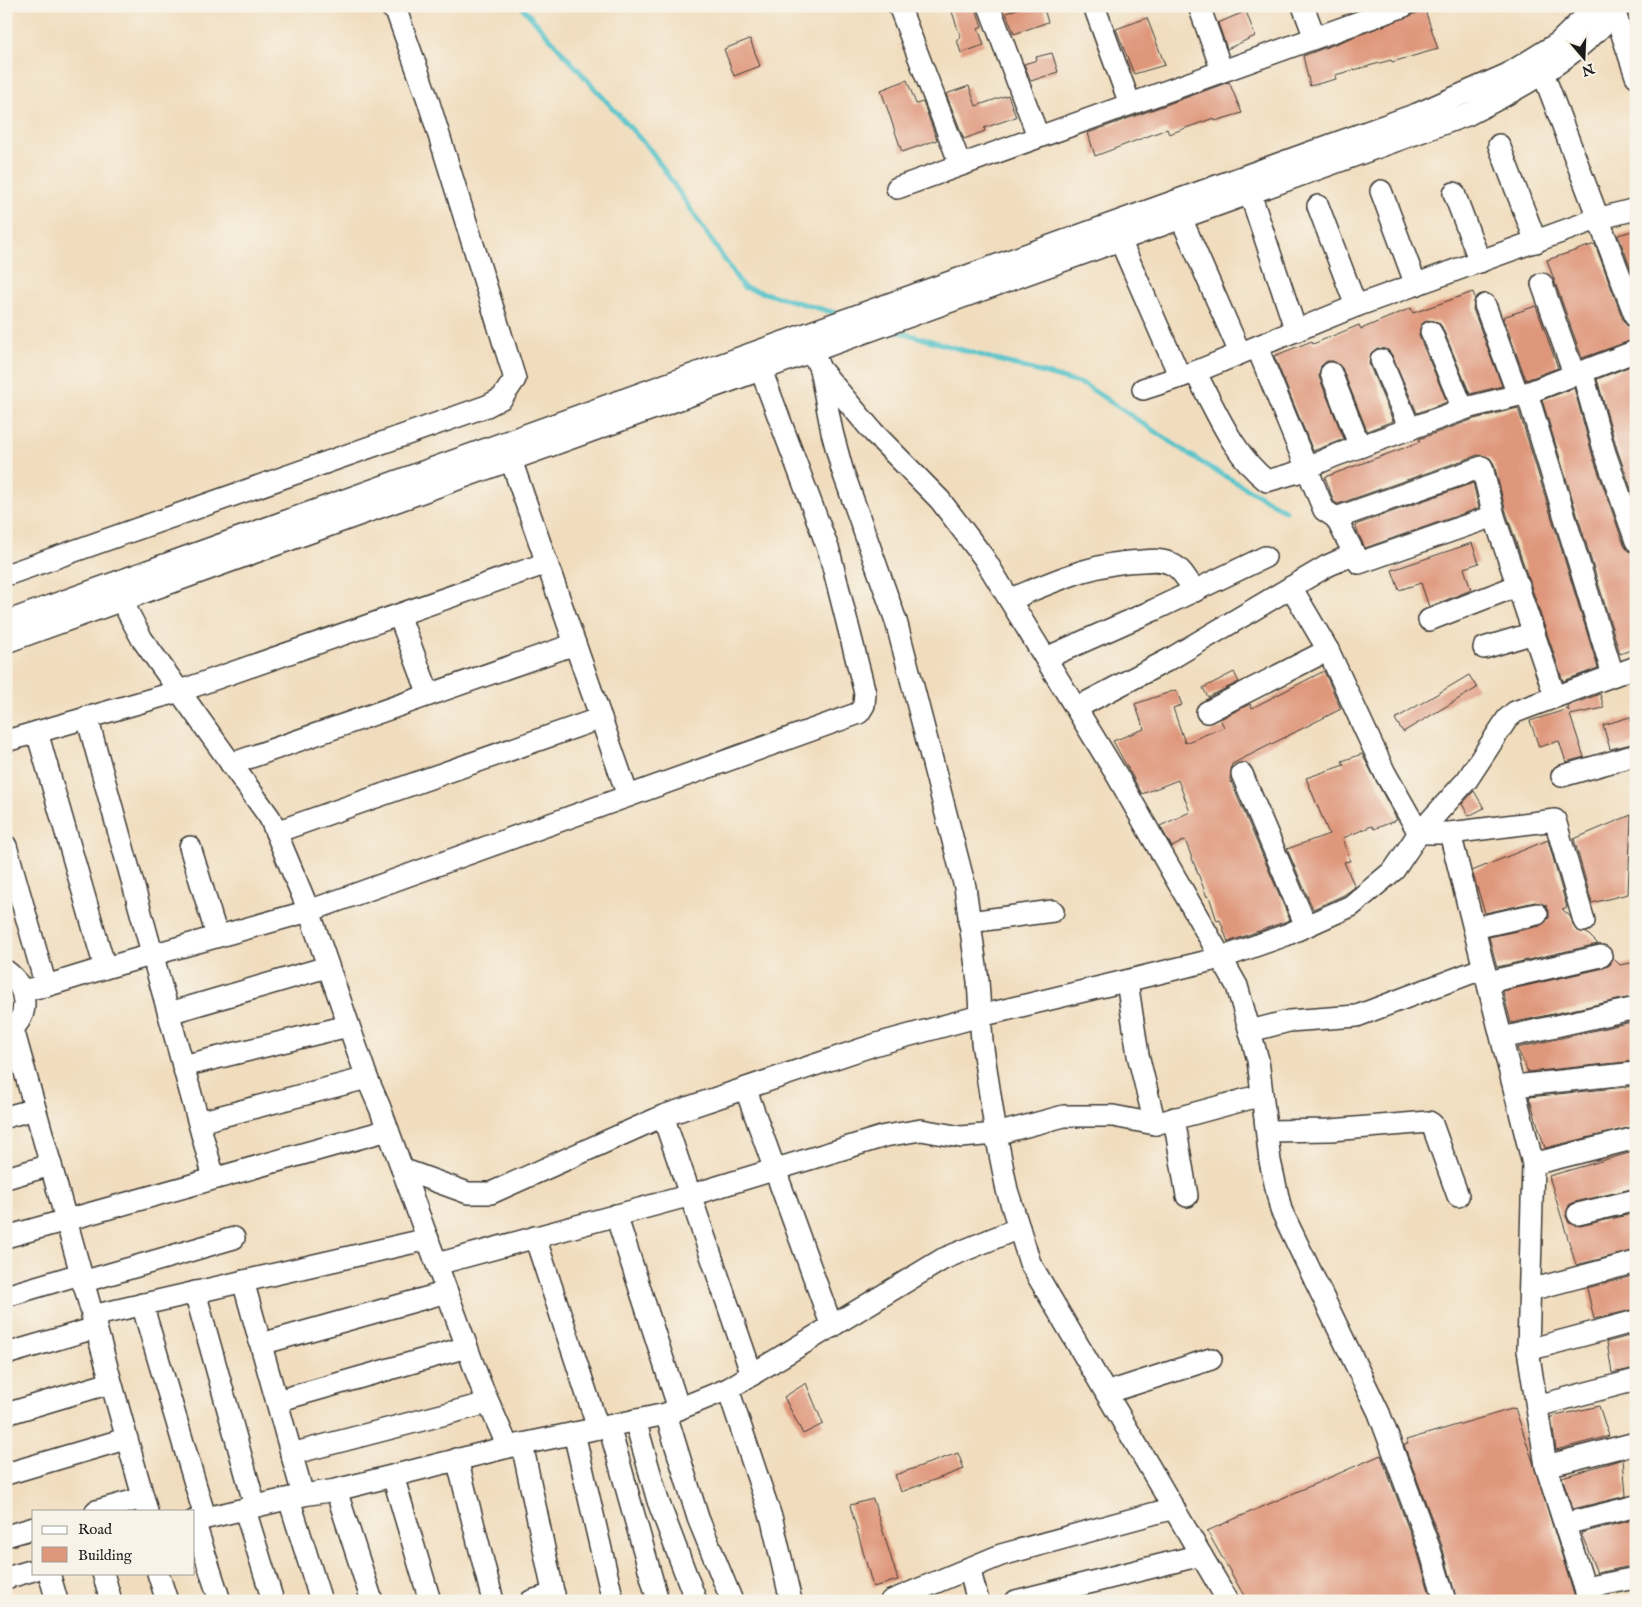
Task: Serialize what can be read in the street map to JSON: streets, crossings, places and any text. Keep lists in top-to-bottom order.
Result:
{
  "legend": ["Road", "Building"],
  "north": "bottom"
}
